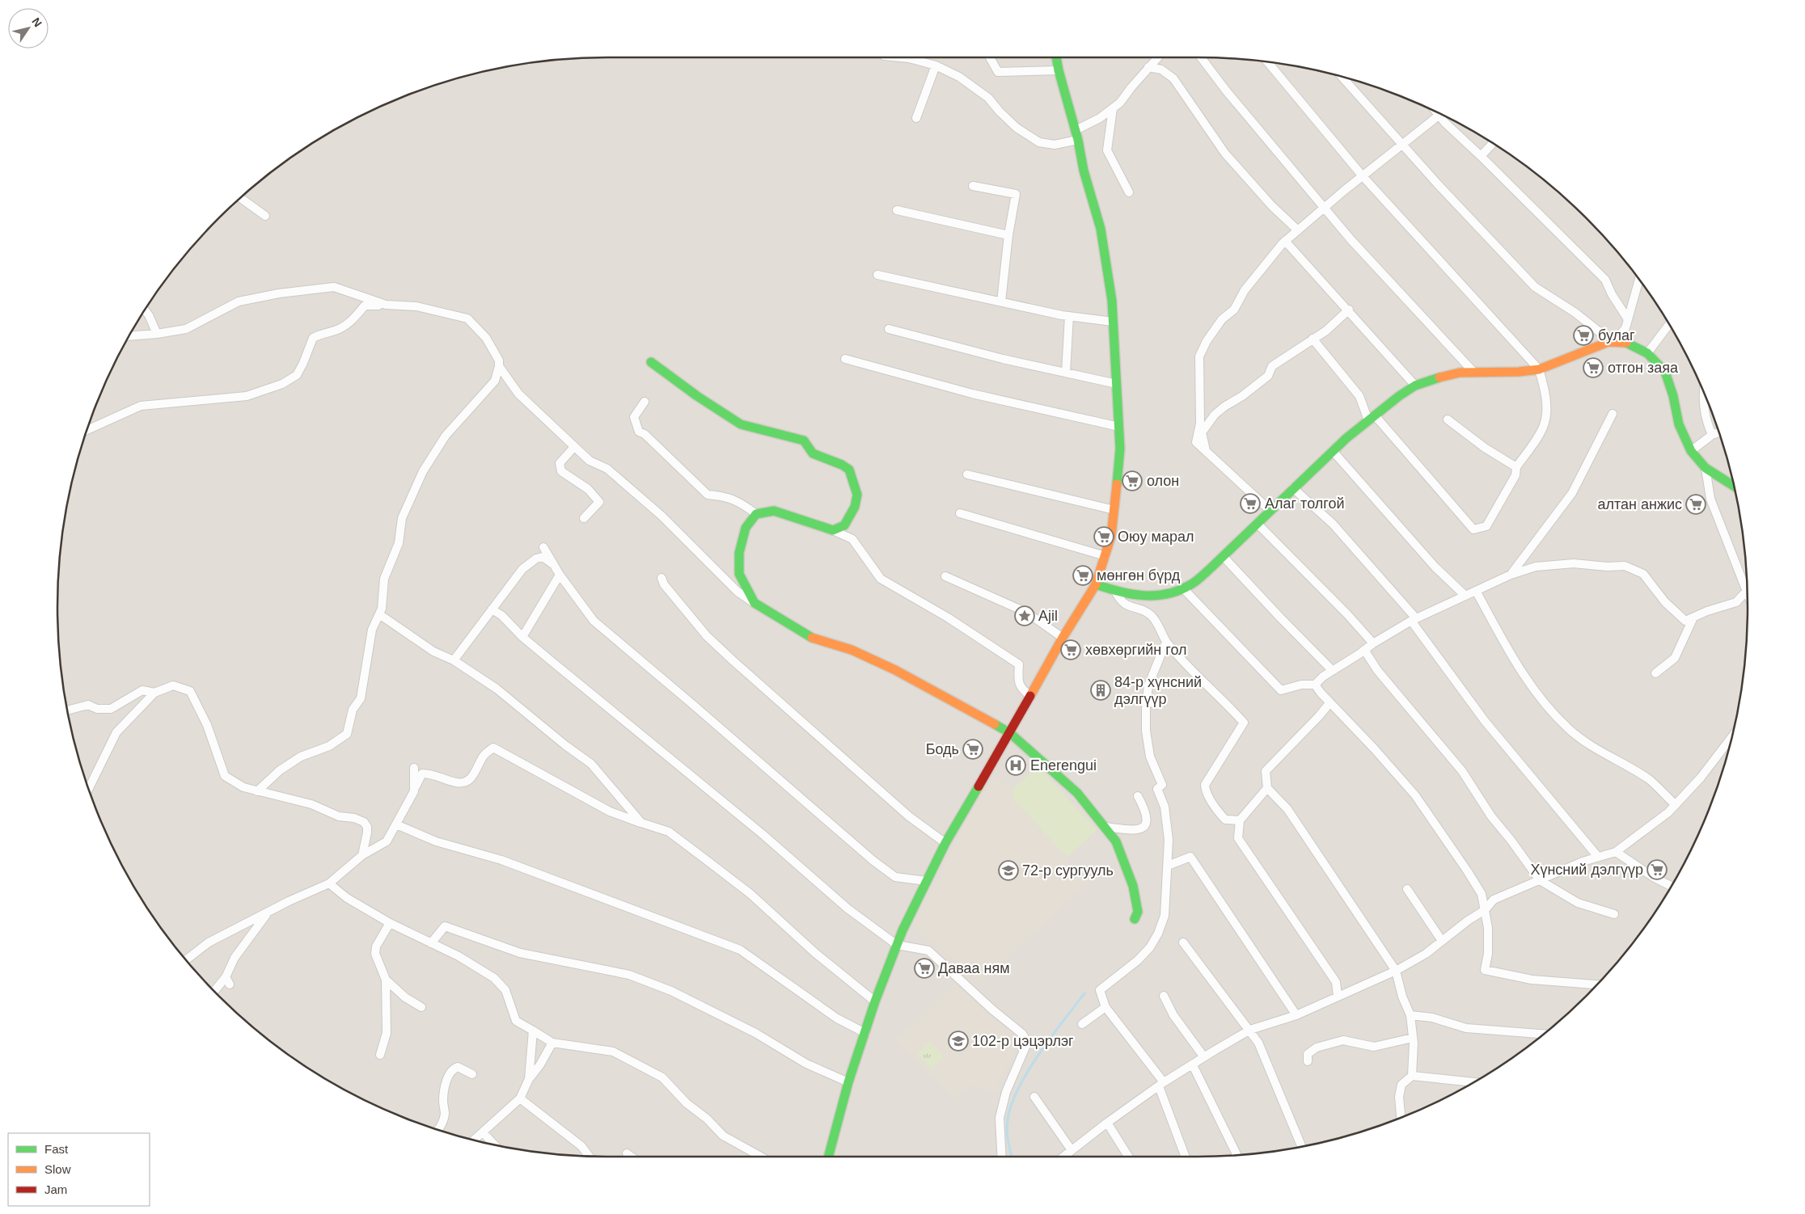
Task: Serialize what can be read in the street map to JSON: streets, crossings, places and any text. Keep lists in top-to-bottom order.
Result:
{
  "places": {
    "supermarket": [
      "булаг",
      "отгон заяа",
      "олон",
      "Алаг толгой",
      "алтан анжис",
      "Оюу марал",
      "мөнгөн бүрд",
      "хөвхөргийн гол",
      "Бодь",
      "Хүнсний дэлгүүр",
      "Даваа ням"
    ],
    "place": ["Ajil"],
    "building": ["84-р хүнсний дэлгүүр"],
    "hospital": ["Enerengui"],
    "school or university": ["72-р сургууль", "102-р цэцэрлэг"]
  },
  "legend": ["Fast", "Slow", "Jam"],
  "north": "top right"
}
